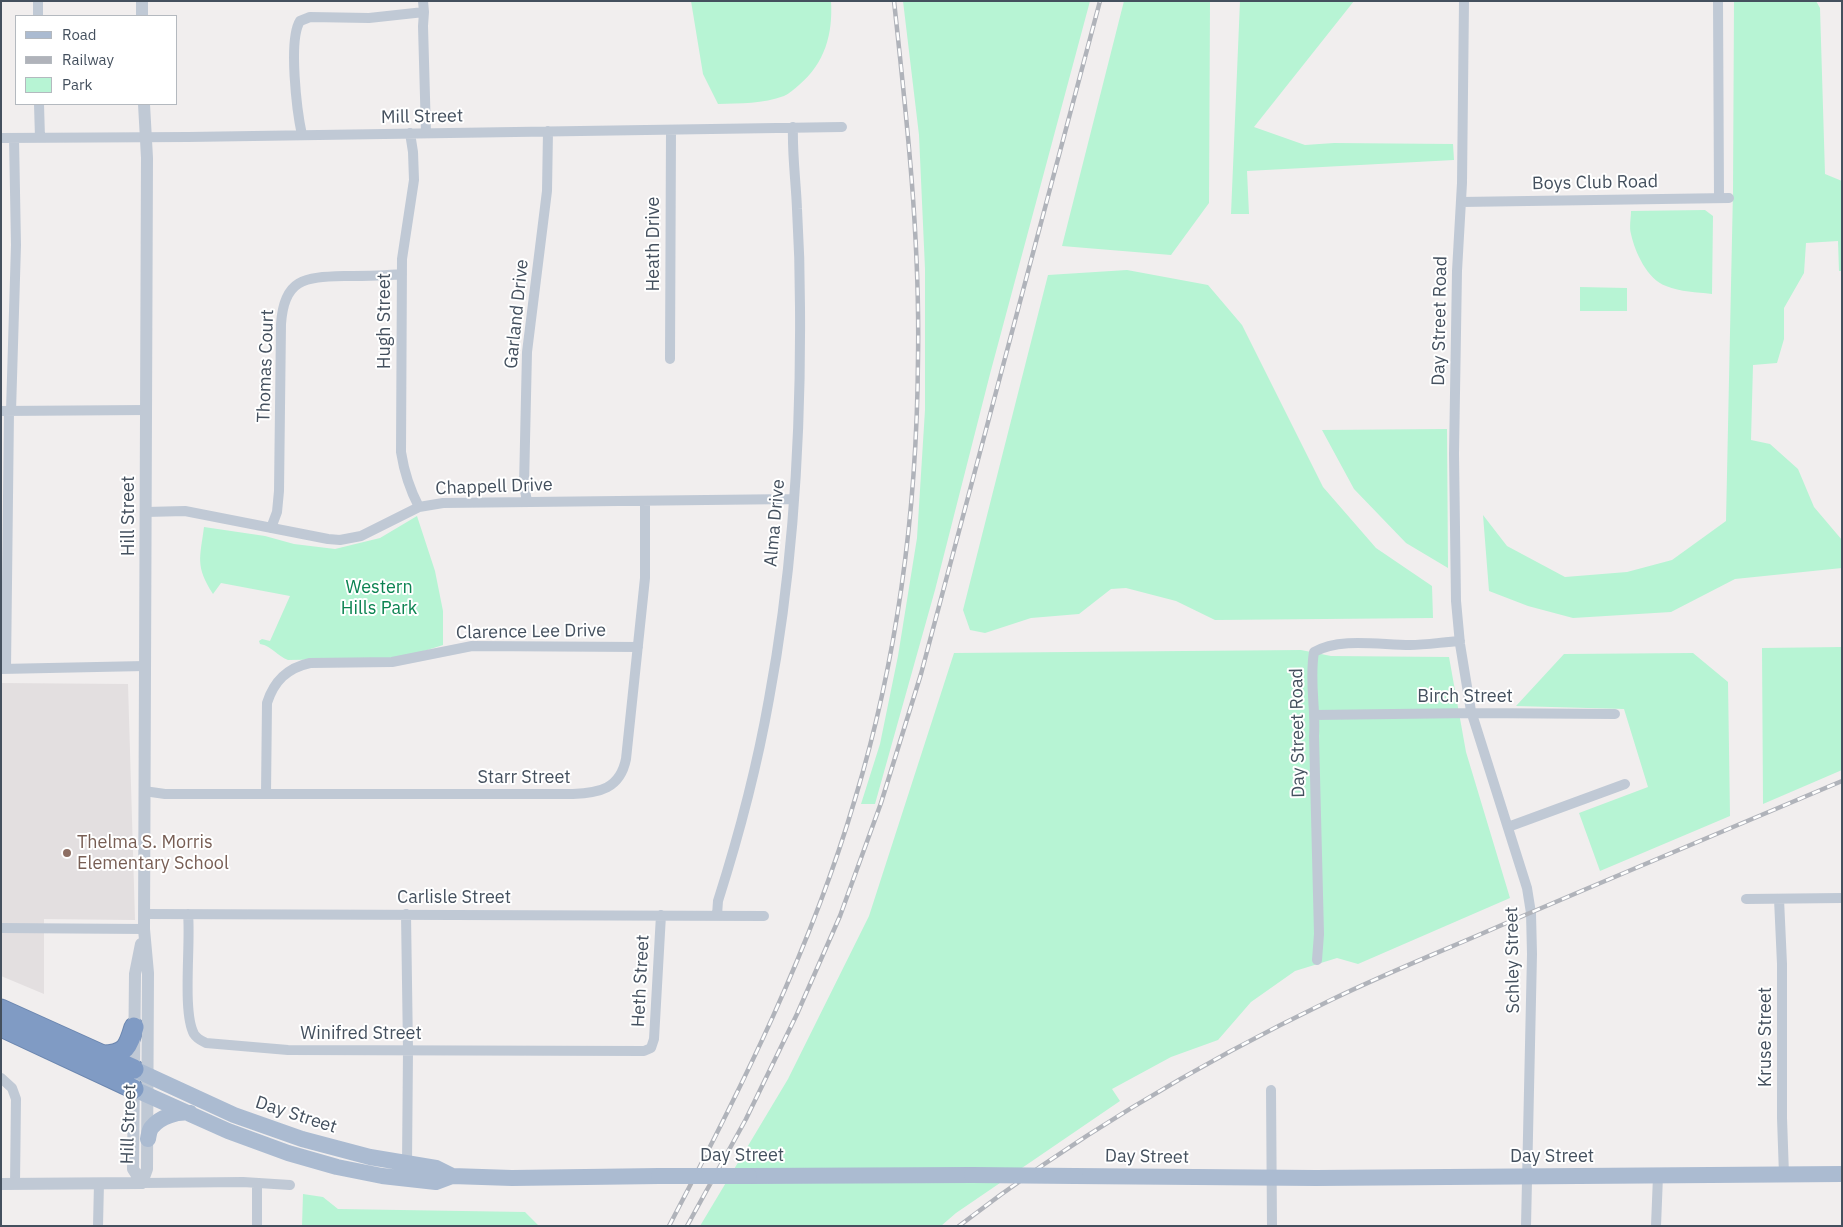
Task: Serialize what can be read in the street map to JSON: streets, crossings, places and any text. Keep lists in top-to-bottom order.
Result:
{
  "streets": {
    "main road": ["Day Street"],
    "street": [
      "Mill Street",
      "Boys Club Road",
      "Heath Drive",
      "Garland Drive",
      "Hugh Street",
      "Day Street Road",
      "Thomas Court",
      "Chappell Drive",
      "Hill Street",
      "Alma Drive",
      "Clarence Lee Drive",
      "Birch Street",
      "Starr Street",
      "Carlisle Street",
      "Schley Street",
      "Heth Street",
      "Winifred Street",
      "Kruse Street"
    ]
  },
  "crossings": [
    ["Mill Street", "Heath Drive"],
    ["Mill Street", "Garland Drive"],
    ["Mill Street", "Hugh Street"],
    ["Mill Street", "Hill Street"],
    ["Mill Street", "Alma Drive"],
    ["Boys Club Road", "Day Street Road"],
    ["Garland Drive", "Chappell Drive"],
    ["Hugh Street", "Thomas Court"],
    ["Hugh Street", "Chappell Drive"],
    ["Day Street Road", "Birch Street"],
    ["Day Street Road", "Schley Street"],
    ["Thomas Court", "Chappell Drive"],
    ["Chappell Drive", "Hill Street"],
    ["Chappell Drive", "Alma Drive"],
    ["Chappell Drive", "Starr Street"],
    ["Hill Street", "Starr Street"],
    ["Hill Street", "Carlisle Street"],
    ["Hill Street", "Day Street"],
    ["Alma Drive", "Carlisle Street"],
    ["Clarence Lee Drive", "Starr Street"],
    ["Birch Street", "Schley Street"],
    ["Carlisle Street", "Heth Street"],
    ["Carlisle Street", "Winifred Street"],
    ["Schley Street", "Day Street"],
    ["Heth Street", "Winifred Street"],
    ["Kruse Street", "Day Street"]
  ],
  "parks": ["Western Hills Park"],
  "places": ["Thelma S. Morris Elementary School"],
  "legend": ["Road", "Railway", "Park"]
}
